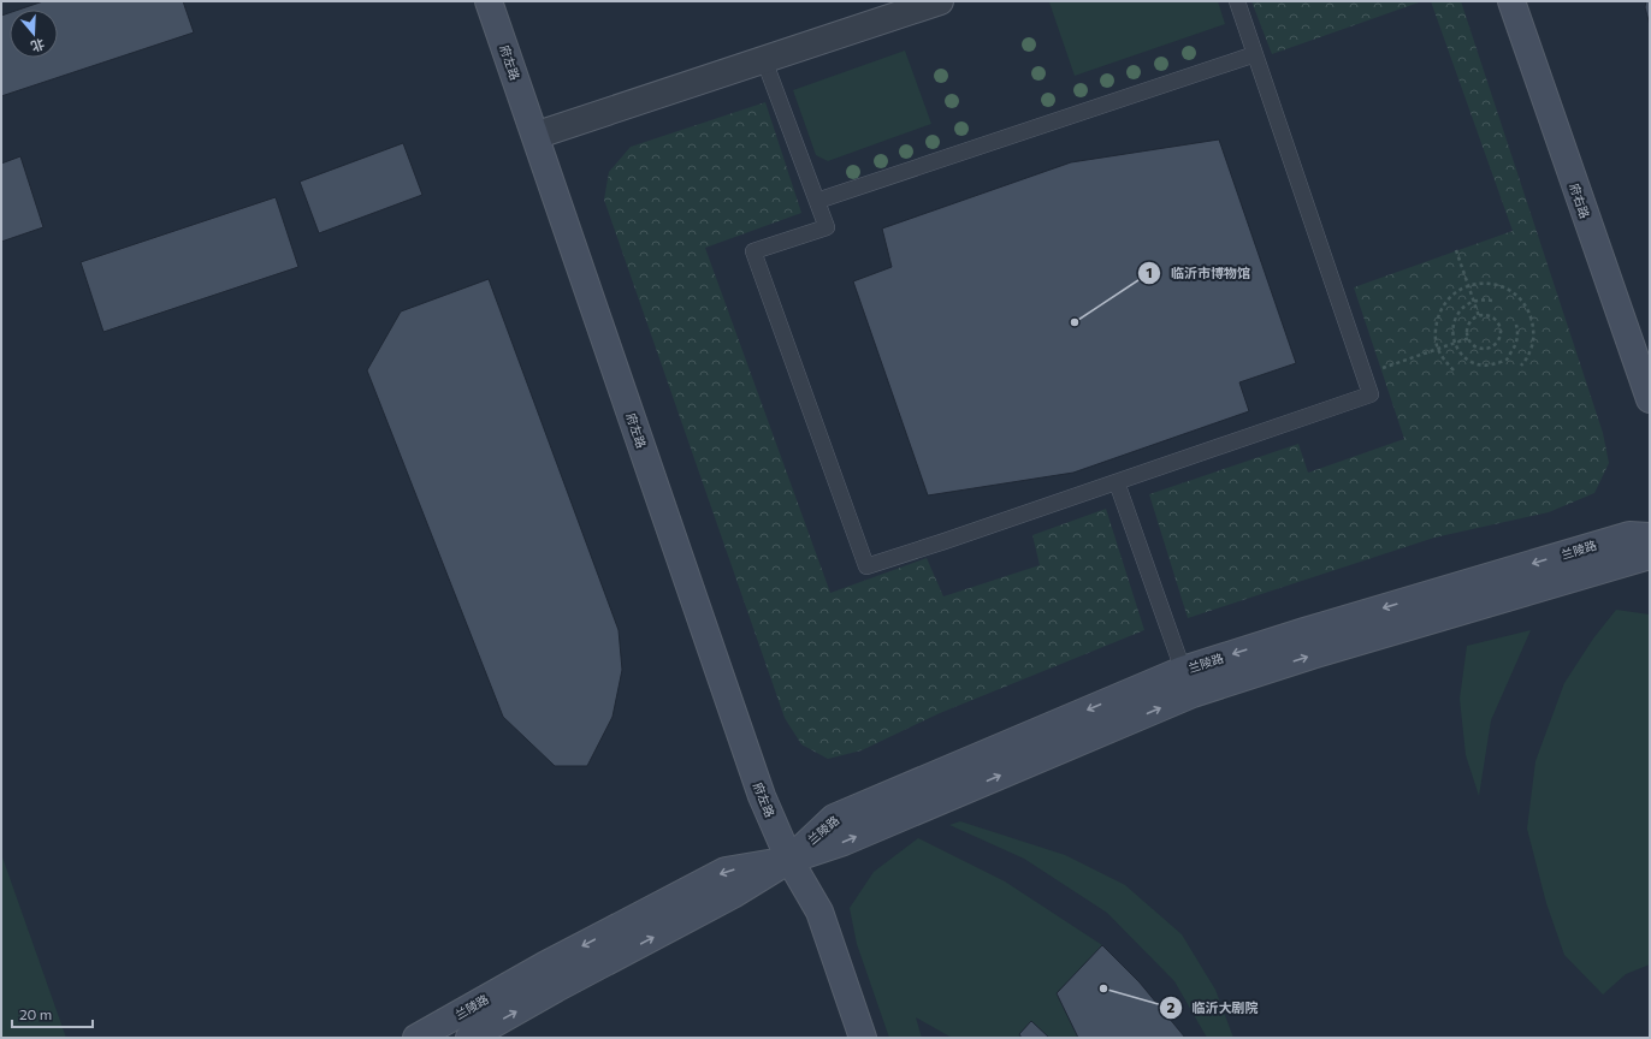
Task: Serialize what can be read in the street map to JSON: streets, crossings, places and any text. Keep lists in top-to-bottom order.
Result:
{
  "streets": {
    "main road": ["府左路", "府右路", "兰陵路"]
  },
  "crossings": [
    ["府左路", "兰陵路"]
  ],
  "places": ["临沂市博物馆", "临沂大剧院"],
  "scale_bar": "20 m",
  "north": "bottom"
}
